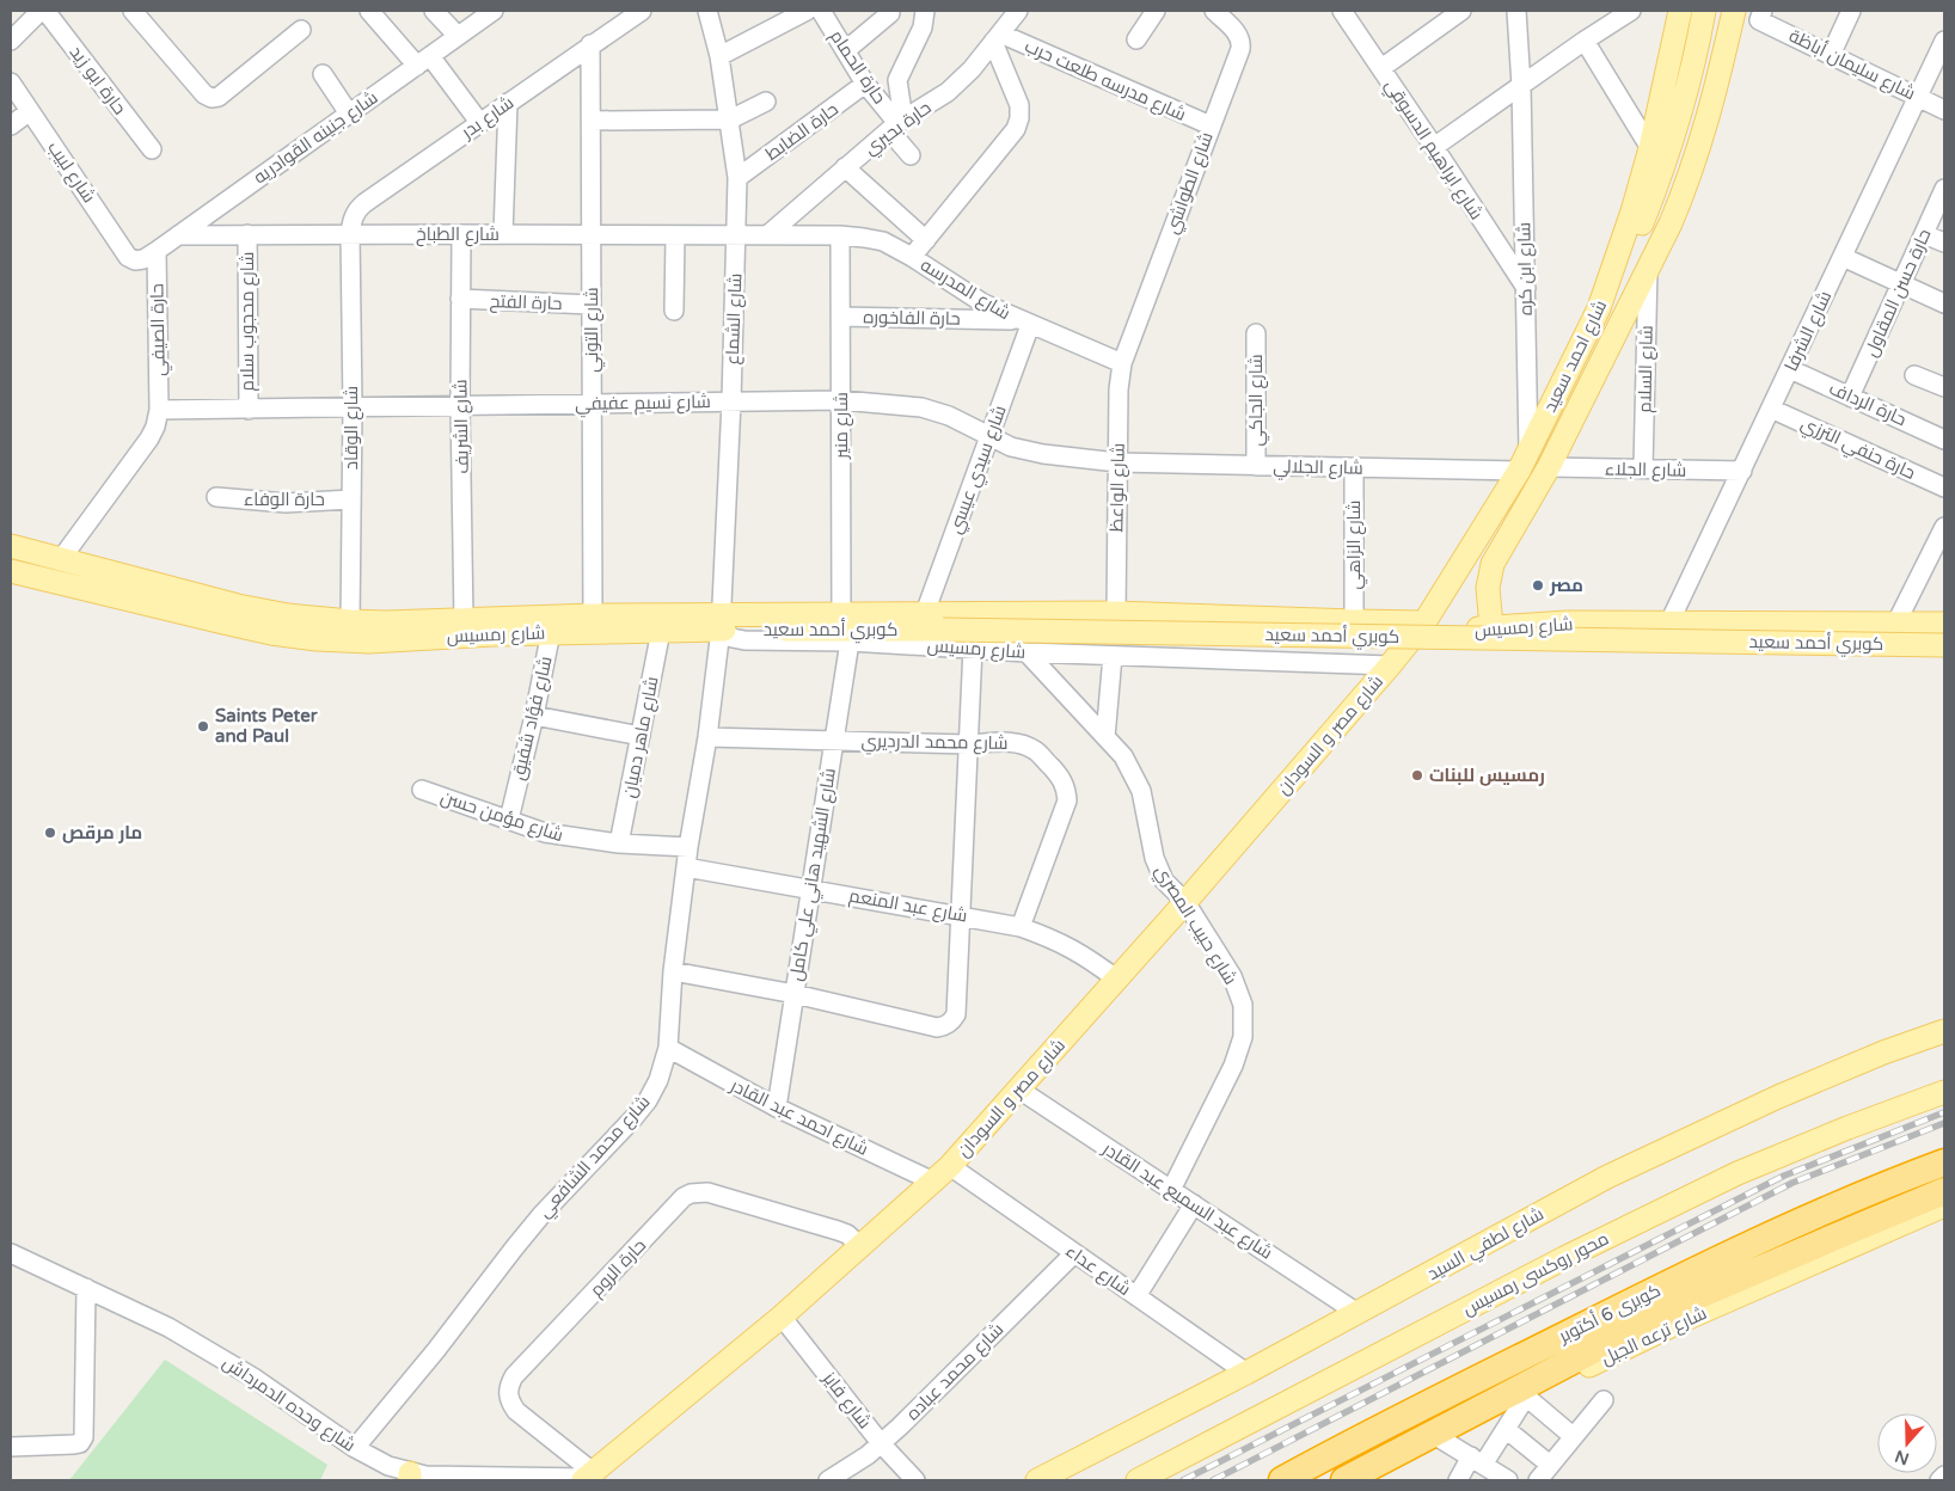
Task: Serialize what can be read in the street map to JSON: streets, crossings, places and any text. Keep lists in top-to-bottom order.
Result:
{
  "streets": {
    "highway": ["كوبرى 6 أكتوبر"],
    "main road": [
      "شارع احمد سعيد",
      "شارع رمسيس",
      "كوبري أحمد سعيد",
      "شارع مصر و السودان",
      "شارع لطفي السيد",
      "محور روكسى رمسيس",
      "شارع ترعه الجبل"
    ],
    "street": [
      "شارع سليمان أباظة",
      "حارة الحمام",
      "حارة ابو زيد",
      "شارع مدرسه طلعت حرب",
      "شارع بدر",
      "حارة بحيري",
      "حارة الضابط",
      "شارع جنينه القوادريه",
      "شارع ابراهيم الدسوقي",
      "شارع لبيب",
      "شارع الطواشي",
      "شارع الطباخ",
      "شارع ابن كره",
      "شارع المدرسه",
      "حارة حسن المقاول",
      "حارة الفتح",
      "حارة الفاخوره",
      "شارع الشماع",
      "شارع محجوب سلام",
      "حارة الصيفي",
      "شارع التوني",
      "شارع الشرفا",
      "شارع السلام",
      "شارع الجاكي",
      "شارع نسيم عفيفي",
      "حارة الرداف",
      "شارع منير",
      "شارع الشريف",
      "شارع الوقاد",
      "حارة حنفي الترزي",
      "شارع الجلالي",
      "شارع سيدي عيسي",
      "شارع الجلاء",
      "شارع الواعظ",
      "حارة الوفاء",
      "شارع الزاهي",
      "شارع فؤاد شفيق",
      "شارع ماهر دميان",
      "شارع محمد الدرديري",
      "شارع مؤمن حسن",
      "شارع الشهيد هاني علي كامل",
      "شارع عبد المنعم",
      "شارع حبيب المصري",
      "شارع احمد عبد القادر",
      "شارع محمد الشافعي",
      "شارع عبد السميع عبد القادر",
      "حارة الروم",
      "شارع عداء",
      "شارع محمد عباده",
      "شارع فايز",
      "شارع وحده الدمرداش"
    ]
  },
  "crossings": [
    ["شارع سليمان أباظة", "شارع الشرفا"],
    ["حارة الحمام", "حارة بحيري"],
    ["حارة الحمام", "حارة الضابط"],
    ["شارع مدرسه طلعت حرب", "حارة بحيري"],
    ["شارع مدرسه طلعت حرب", "شارع الطواشي"],
    ["شارع بدر", "شارع الطباخ"],
    ["شارع بدر", "شارع التوني"],
    ["شارع بدر", "شارع الوقاد"],
    ["حارة بحيري", "شارع الطباخ"],
    ["حارة بحيري", "شارع المدرسه"],
    ["حارة الضابط", "شارع الشماع"],
    ["شارع جنينه القوادريه", "شارع لبيب"],
    ["شارع جنينه القوادريه", "شارع الطباخ"],
    ["شارع جنينه القوادريه", "حارة الصيفي"],
    ["شارع ابراهيم الدسوقي", "شارع ابن كره"],
    ["شارع الطواشي", "شارع المدرسه"],
    ["شارع الطواشي", "شارع الواعظ"],
    ["شارع الطباخ", "شارع المدرسه"],
    ["شارع الطباخ", "شارع الشماع"],
    ["شارع الطباخ", "شارع محجوب سلام"],
    ["شارع الطباخ", "شارع التوني"],
    ["شارع الطباخ", "شارع الشريف"],
    ["شارع الطباخ", "شارع الوقاد"],
    ["شارع ابن كره", "شارع احمد سعيد"],
    ["شارع المدرسه", "حارة الفاخوره"],
    ["شارع المدرسه", "شارع منير"],
    ["شارع المدرسه", "شارع سيدي عيسي"],
    ["شارع المدرسه", "شارع الواعظ"],
    ["حارة حسن المقاول", "حارة الرداف"],
    ["حارة الفتح", "شارع التوني"],
    ["حارة الفتح", "شارع الشريف"],
    ["حارة الفاخوره", "شارع منير"],
    ["حارة الفاخوره", "شارع سيدي عيسي"],
    ["شارع الشماع", "شارع نسيم عفيفي"],
    ["شارع الشماع", "شارع رمسيس"],
    ["شارع الشماع", "كوبري أحمد سعيد"],
    ["شارع الشماع", "شارع محمد الشافعي"],
    ["شارع محجوب سلام", "شارع نسيم عفيفي"],
    ["حارة الصيفي", "شارع نسيم عفيفي"],
    ["حارة الصيفي", "شارع رمسيس"],
    ["شارع التوني", "شارع نسيم عفيفي"],
    ["شارع التوني", "شارع رمسيس"],
    ["شارع الشرفا", "حارة الرداف"],
    ["شارع الشرفا", "حارة حنفي الترزي"],
    ["شارع الشرفا", "شارع الجلاء"],
    ["شارع الشرفا", "شارع رمسيس"],
    ["شارع احمد سعيد", "شارع السلام"],
    ["شارع احمد سعيد", "شارع الجلالي"],
    ["شارع احمد سعيد", "شارع الجلاء"],
    ["شارع احمد سعيد", "شارع رمسيس"],
    ["شارع احمد سعيد", "شارع مصر و السودان"],
    ["شارع السلام", "شارع الجلاء"],
    ["شارع الجاكي", "شارع الجلالي"],
    ["شارع نسيم عفيفي", "شارع منير"],
    ["شارع نسيم عفيفي", "شارع الشريف"],
    ["شارع نسيم عفيفي", "شارع الوقاد"],
    ["شارع نسيم عفيفي", "شارع الجلالي"],
    ["شارع نسيم عفيفي", "شارع سيدي عيسي"],
    ["شارع نسيم عفيفي", "شارع الواعظ"],
    ["شارع منير", "شارع رمسيس"],
    ["شارع الشريف", "شارع رمسيس"],
    ["شارع الوقاد", "حارة الوفاء"],
    ["شارع الوقاد", "شارع رمسيس"],
    ["شارع الجلالي", "شارع الواعظ"],
    ["شارع الجلالي", "شارع الزاهي"],
    ["شارع سيدي عيسي", "شارع رمسيس"],
    ["شارع الواعظ", "شارع رمسيس"],
    ["شارع الزاهي", "شارع رمسيس"],
    ["شارع رمسيس", "كوبري أحمد سعيد"],
    ["شارع رمسيس", "شارع فؤاد شفيق"],
    ["شارع رمسيس", "شارع مصر و السودان"],
    ["شارع رمسيس", "شارع ماهر دميان"],
    ["شارع رمسيس", "شارع الشهيد هاني علي كامل"],
    ["شارع رمسيس", "شارع حبيب المصري"],
    ["شارع رمسيس", "شارع محمد الشافعي"],
    ["كوبري أحمد سعيد", "شارع محمد الشافعي"],
    ["شارع فؤاد شفيق", "شارع مؤمن حسن"],
    ["شارع مصر و السودان", "شارع عبد المنعم"],
    ["شارع مصر و السودان", "شارع حبيب المصري"],
    ["شارع مصر و السودان", "شارع احمد عبد القادر"],
    ["شارع مصر و السودان", "شارع عبد السميع عبد القادر"],
    ["شارع مصر و السودان", "حارة الروم"],
    ["شارع مصر و السودان", "شارع عداء"],
    ["شارع مصر و السودان", "شارع فايز"],
    ["شارع مصر و السودان", "شارع وحده الدمرداش"],
    ["شارع ماهر دميان", "شارع مؤمن حسن"],
    ["شارع محمد الدرديري", "شارع الشهيد هاني علي كامل"],
    ["شارع محمد الدرديري", "شارع عبد المنعم"],
    ["شارع محمد الدرديري", "شارع محمد الشافعي"],
    ["شارع مؤمن حسن", "شارع محمد الشافعي"],
    ["شارع الشهيد هاني علي كامل", "شارع عبد المنعم"],
    ["شارع الشهيد هاني علي كامل", "شارع احمد عبد القادر"],
    ["شارع عبد المنعم", "شارع محمد الشافعي"],
    ["شارع حبيب المصري", "شارع عبد السميع عبد القادر"],
    ["شارع احمد عبد القادر", "شارع محمد الشافعي"],
    ["شارع محمد الشافعي", "شارع وحده الدمرداش"],
    ["شارع عبد السميع عبد القادر", "شارع لطفي السيد"],
    ["شارع لطفي السيد", "شارع عداء"],
    ["حارة الروم", "شارع وحده الدمرداش"],
    ["شارع عداء", "شارع محمد عباده"],
    ["شارع محمد عباده", "شارع فايز"]
  ],
  "places": [
    "مصر",
    "Saints Peter and Paul",
    "رمسيس للبنات",
    "مار مرقص"
  ],
  "north": "bottom"
}
